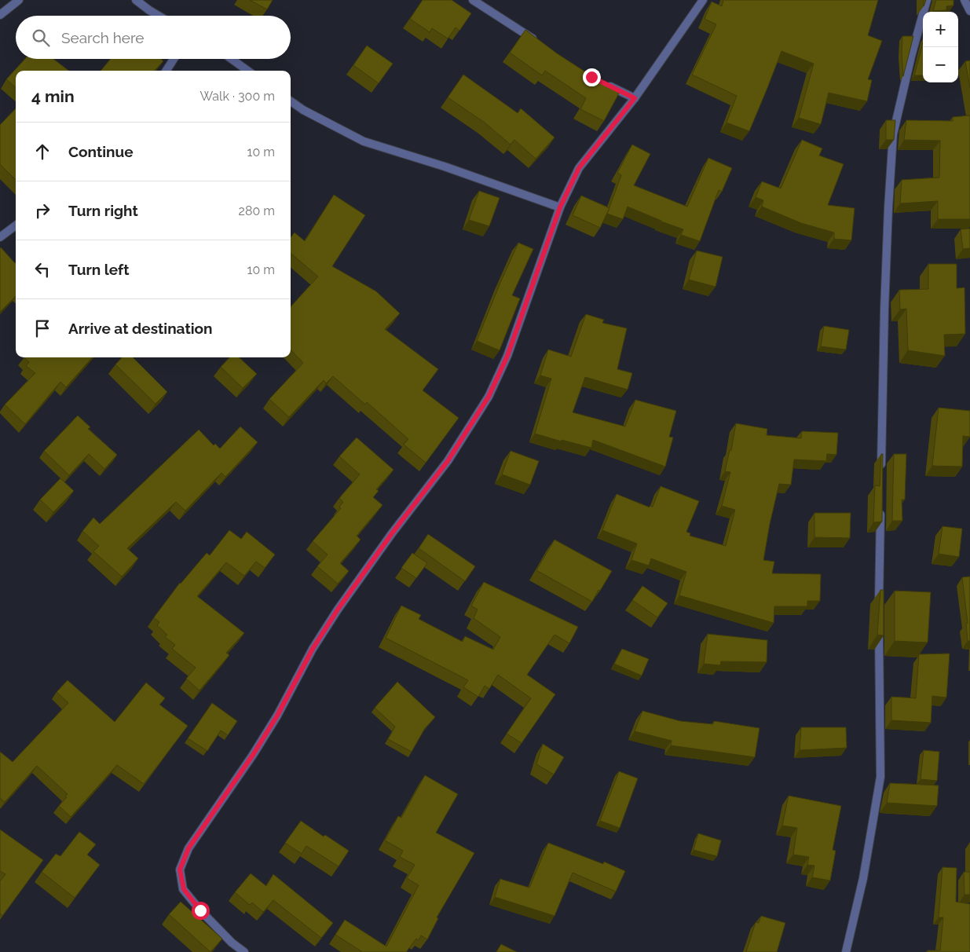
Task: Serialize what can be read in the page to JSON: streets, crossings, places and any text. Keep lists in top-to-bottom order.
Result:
{
  "page": {
    "map_buttons": ["+", "−"],
    "search": "Search here",
    "heading": ["4 min", "Walk · 300 m"],
    "list": [
      ["Continue", "10 m"],
      ["Turn right", "280 m"],
      ["Turn left", "10 m"],
      "Arrive at destination"
    ]
  }
}
